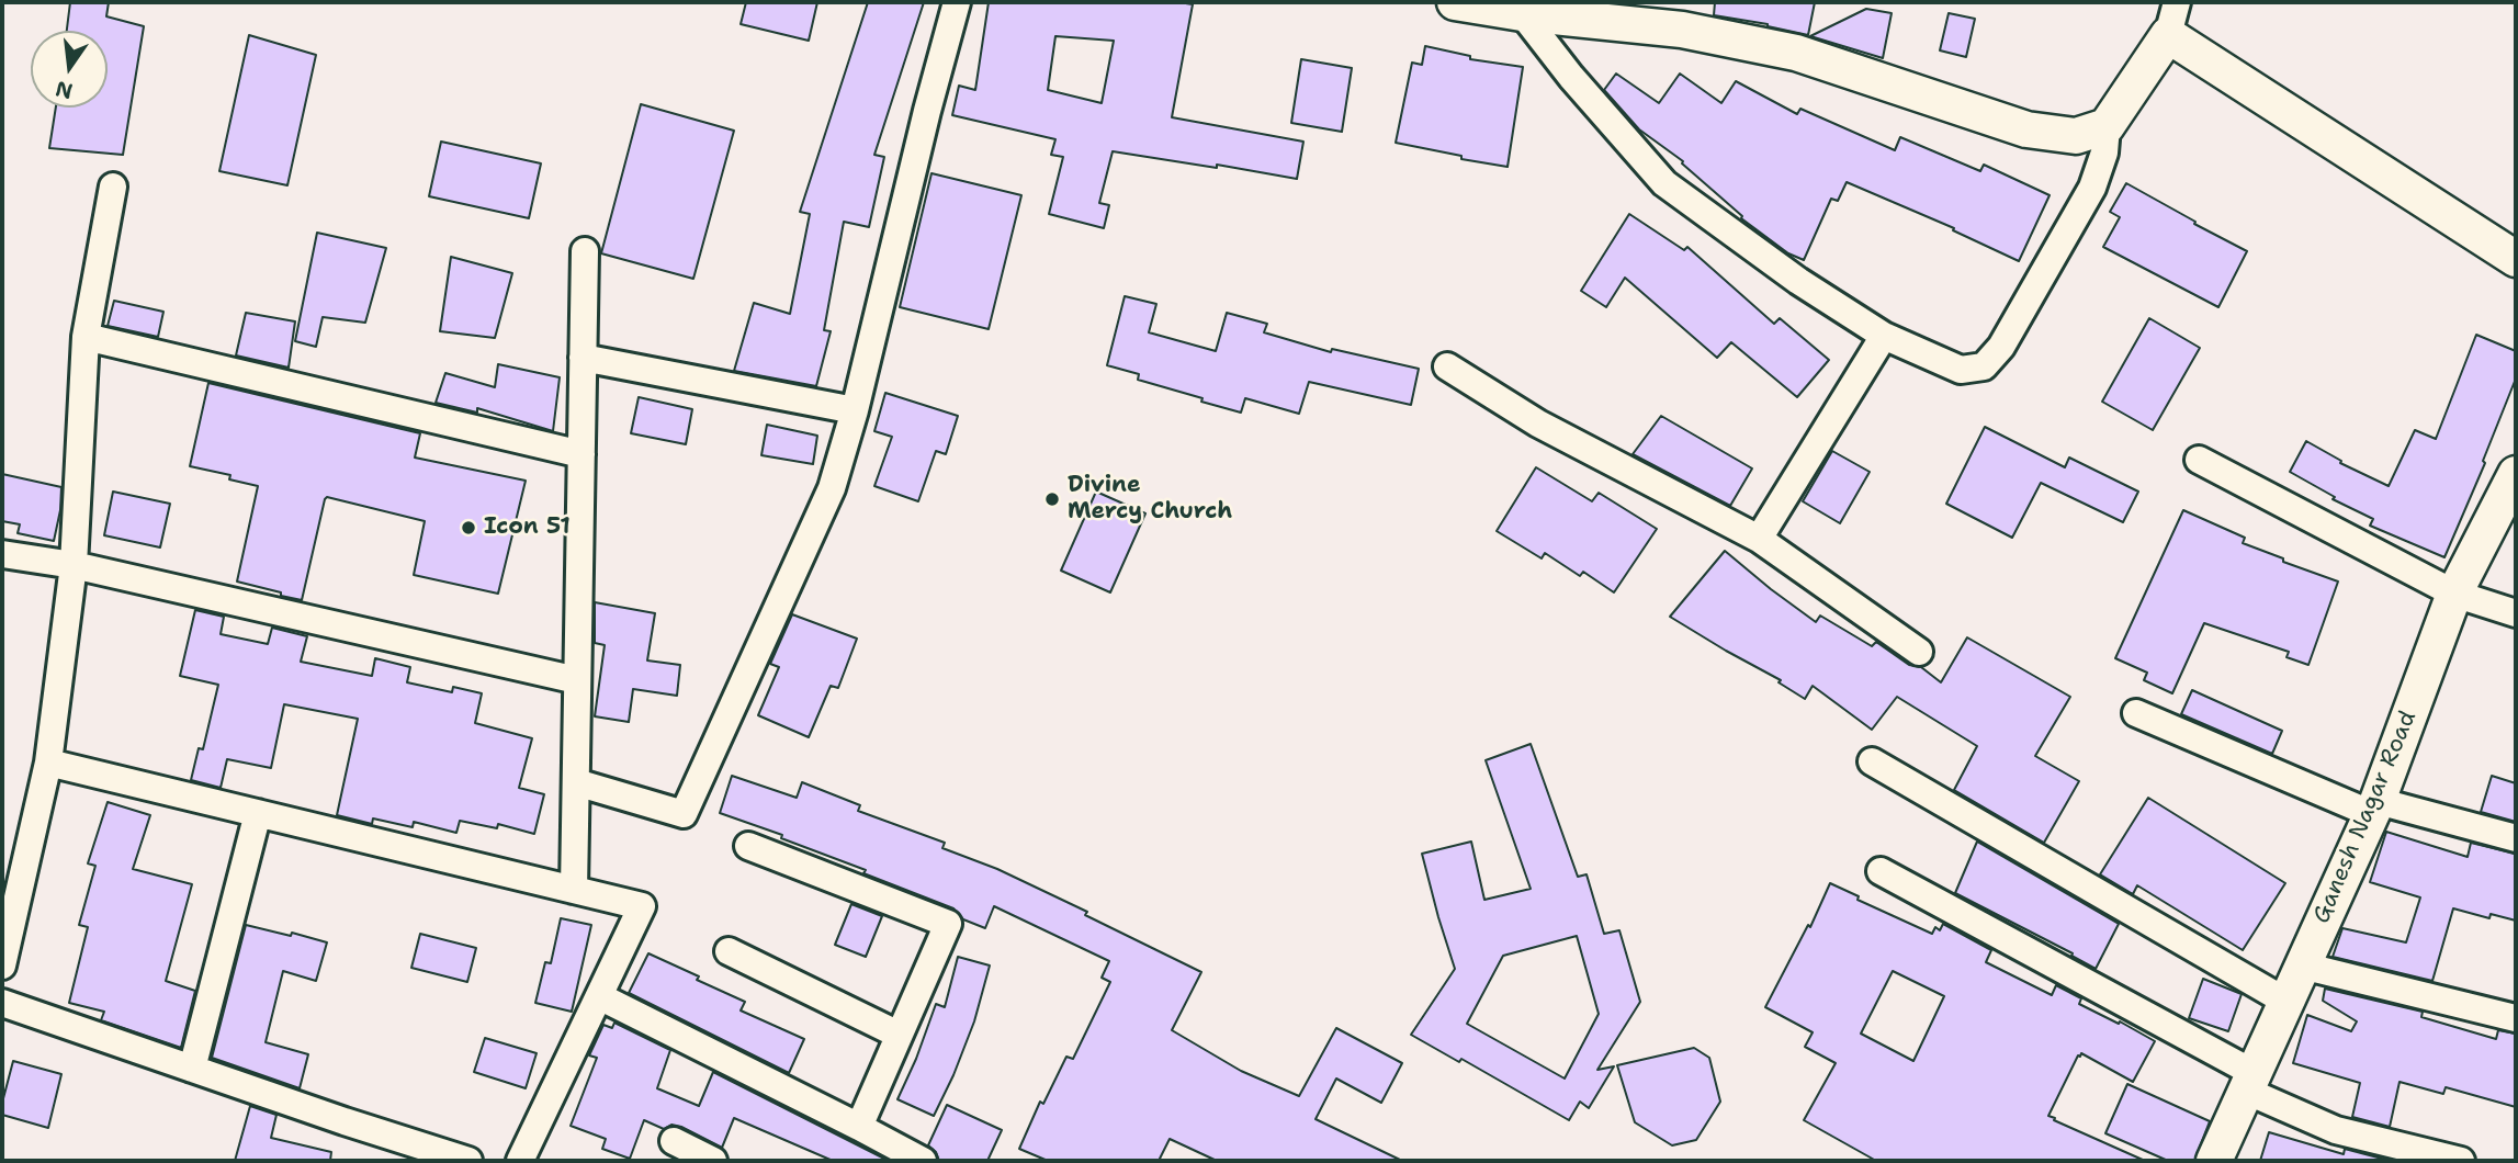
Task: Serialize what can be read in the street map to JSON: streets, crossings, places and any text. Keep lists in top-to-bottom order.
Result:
{
  "streets": {
    "street": ["Ganesh Nagar Road"]
  },
  "places": ["Divine Mercy Church", "Icon 51"],
  "north": "bottom"
}
